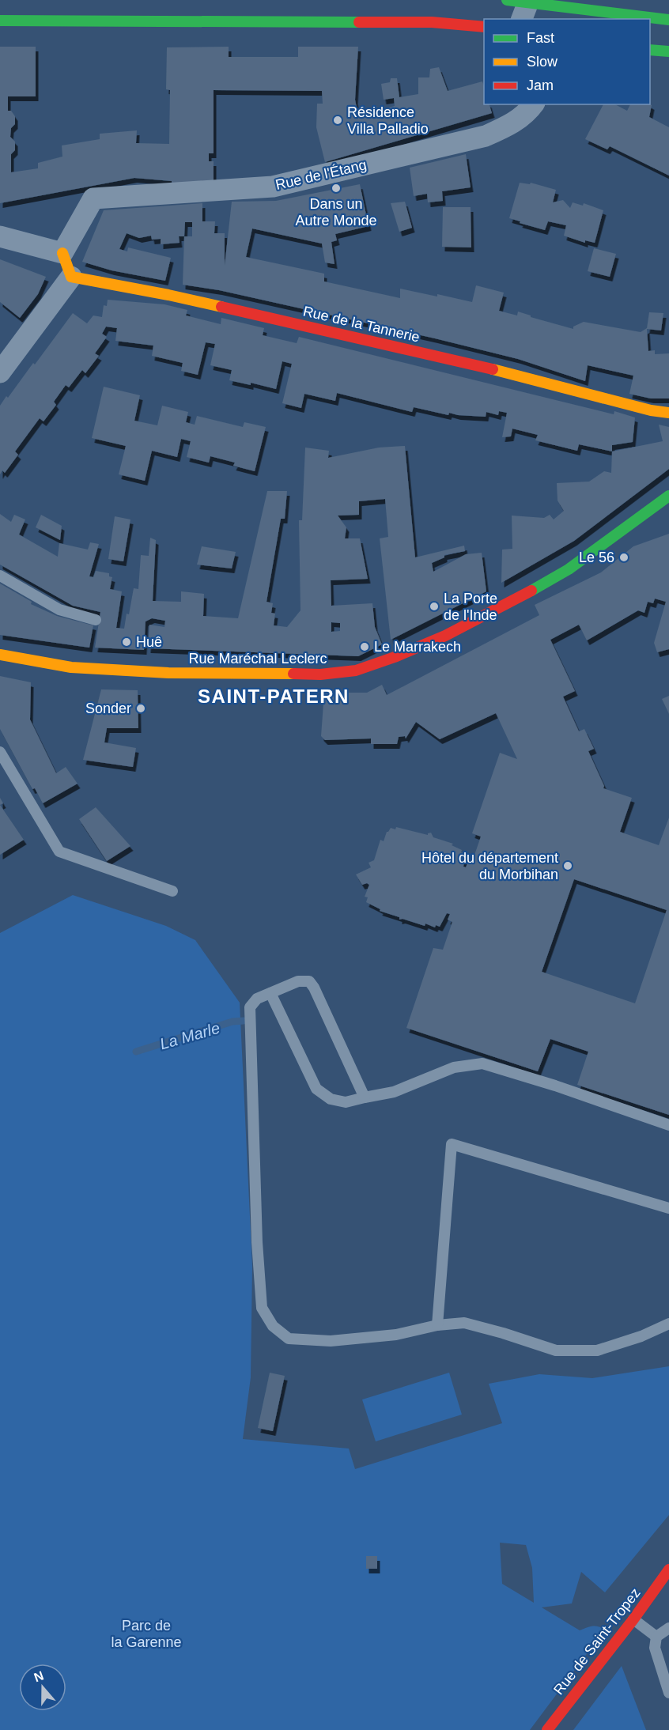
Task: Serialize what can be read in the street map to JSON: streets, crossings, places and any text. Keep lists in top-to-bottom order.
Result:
{
  "streets": {
    "street": [
      "Rue de l'Étang",
      "Rue de la Tannerie",
      "Rue Maréchal Leclerc",
      "Rue de Saint-Tropez"
    ]
  },
  "districts": ["SAINT-PATERN"],
  "water": ["La Marle"],
  "parks": ["Parc de la Garenne"],
  "places": [
    "Résidence Villa Palladio",
    "Dans un Autre Monde",
    "Le 56",
    "La Porte de l'Inde",
    "Huê",
    "Le Marrakech",
    "Sonder",
    "Hôtel du département du Morbihan"
  ],
  "legend": ["Fast", "Slow", "Jam"],
  "north": "top"
}
